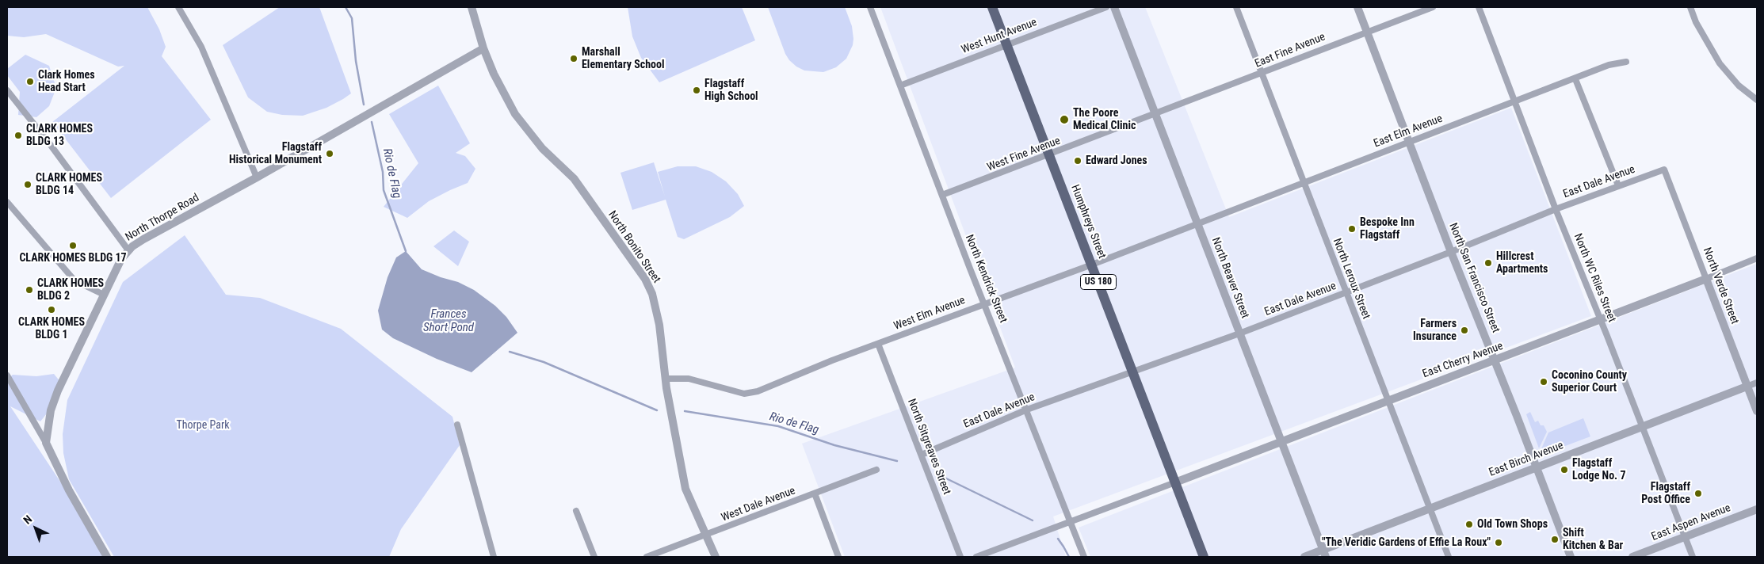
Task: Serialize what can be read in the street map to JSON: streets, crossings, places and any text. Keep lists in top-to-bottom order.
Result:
{
  "streets": {
    "main road": ["Humphreys Street", "US 180"],
    "street": [
      "West Hunt Avenue",
      "East Fine Avenue",
      "East Elm Avenue",
      "West Fine Avenue",
      "East Dale Avenue",
      "North Thorpe Road",
      "North Bonito Street",
      "North Beaver Street",
      "North San Francisco Street",
      "North WC Riles Street",
      "North Kendrick Street",
      "North Leroux Street",
      "North Verde Street",
      "West Elm Avenue",
      "East Cherry Avenue",
      "North Sitgreaves Street",
      "East Birch Avenue",
      "West Dale Avenue",
      "East Aspen Avenue"
    ]
  },
  "crossings": [
    ["West Hunt Avenue", "Humphreys Street"],
    ["West Hunt Avenue", "North Kendrick Street"],
    ["East Fine Avenue", "West Fine Avenue"],
    ["East Fine Avenue", "North Beaver Street"],
    ["East Fine Avenue", "North San Francisco Street"],
    ["East Fine Avenue", "North Leroux Street"],
    ["East Elm Avenue", "North Beaver Street"],
    ["East Elm Avenue", "North San Francisco Street"],
    ["East Elm Avenue", "North WC Riles Street"],
    ["East Elm Avenue", "North Leroux Street"],
    ["East Elm Avenue", "West Elm Avenue"],
    ["West Fine Avenue", "Humphreys Street"],
    ["West Fine Avenue", "North Beaver Street"],
    ["West Fine Avenue", "North Kendrick Street"],
    ["East Dale Avenue", "Humphreys Street"],
    ["East Dale Avenue", "North Beaver Street"],
    ["East Dale Avenue", "North San Francisco Street"],
    ["East Dale Avenue", "North WC Riles Street"],
    ["East Dale Avenue", "North Kendrick Street"],
    ["East Dale Avenue", "North Leroux Street"],
    ["East Dale Avenue", "North Verde Street"],
    ["East Dale Avenue", "North Sitgreaves Street"],
    ["North Thorpe Road", "North Bonito Street"],
    ["Humphreys Street", "West Elm Avenue"],
    ["Humphreys Street", "East Cherry Avenue"],
    ["North Bonito Street", "West Elm Avenue"],
    ["North Bonito Street", "West Dale Avenue"],
    ["North Beaver Street", "West Elm Avenue"],
    ["North Beaver Street", "East Cherry Avenue"],
    ["North Beaver Street", "East Birch Avenue"],
    ["North San Francisco Street", "East Cherry Avenue"],
    ["North San Francisco Street", "East Birch Avenue"],
    ["North WC Riles Street", "East Cherry Avenue"],
    ["North WC Riles Street", "East Birch Avenue"],
    ["North WC Riles Street", "East Aspen Avenue"],
    ["North Kendrick Street", "West Elm Avenue"],
    ["North Leroux Street", "East Cherry Avenue"],
    ["North Leroux Street", "East Birch Avenue"],
    ["North Verde Street", "East Cherry Avenue"],
    ["North Verde Street", "East Birch Avenue"],
    ["West Elm Avenue", "North Sitgreaves Street"]
  ],
  "water": ["Rio de Flag", "Frances Short Pond"],
  "parks": ["Thorpe Park"],
  "places": [
    "Marshall Elementary School",
    "Clark Homes Head Start",
    "Flagstaff High School",
    "The Poore Medical Clinic",
    "CLARK HOMES BLDG 13",
    "Flagstaff Historical Monument",
    "Edward Jones",
    "CLARK HOMES BLDG 14",
    "Bespoke Inn Flagstaff",
    "CLARK HOMES BLDG 17",
    "Hillcrest Apartments",
    "CLARK HOMES BLDG 2",
    "CLARK HOMES BLDG 1",
    "Farmers Insurance",
    "Coconino County Superior Court",
    "Flagstaff Lodge No. 7",
    "Flagstaff Post Office",
    "Old Town Shops",
    "Shift Kitchen & Bar",
    "\"The Veridic Gardens of Effie La Roux\""
  ],
  "north": "top left"
}
